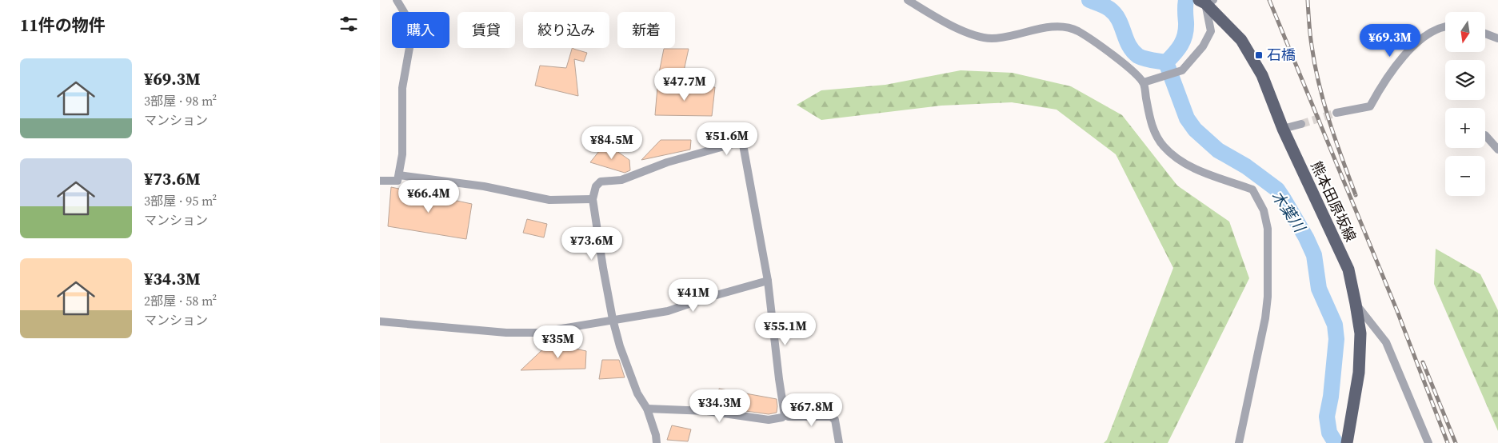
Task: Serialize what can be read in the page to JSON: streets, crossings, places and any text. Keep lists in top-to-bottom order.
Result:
{
  "streets": {
    "main road": ["熊本田原坂線"]
  },
  "water": ["木葉川"],
  "places": {
    "transit": ["石橋"]
  },
  "north": "bottom",
  "page": {
    "heading": "11件の物件",
    "map_buttons": ["+", "−"],
    "chip": [
      "購入",
      "賃貸",
      "絞り込み",
      "新着"
    ],
    "price": [
      "¥69.3M",
      "¥47.7M",
      "¥51.6M",
      "¥84.5M",
      "¥66.4M",
      "¥73.6M",
      "¥41M",
      "¥55.1M",
      "¥35M",
      "¥34.3M",
      "¥67.8M"
    ],
    "list": [
      {
        "name": "¥69.3M",
        "note": "3部屋 · 98 m² · マンション"
      },
      {
        "name": "¥73.6M",
        "note": "3部屋 · 95 m² · マンション"
      },
      {
        "name": "¥34.3M",
        "note": "2部屋 · 58 m² · マンション"
      }
    ]
  }
}
